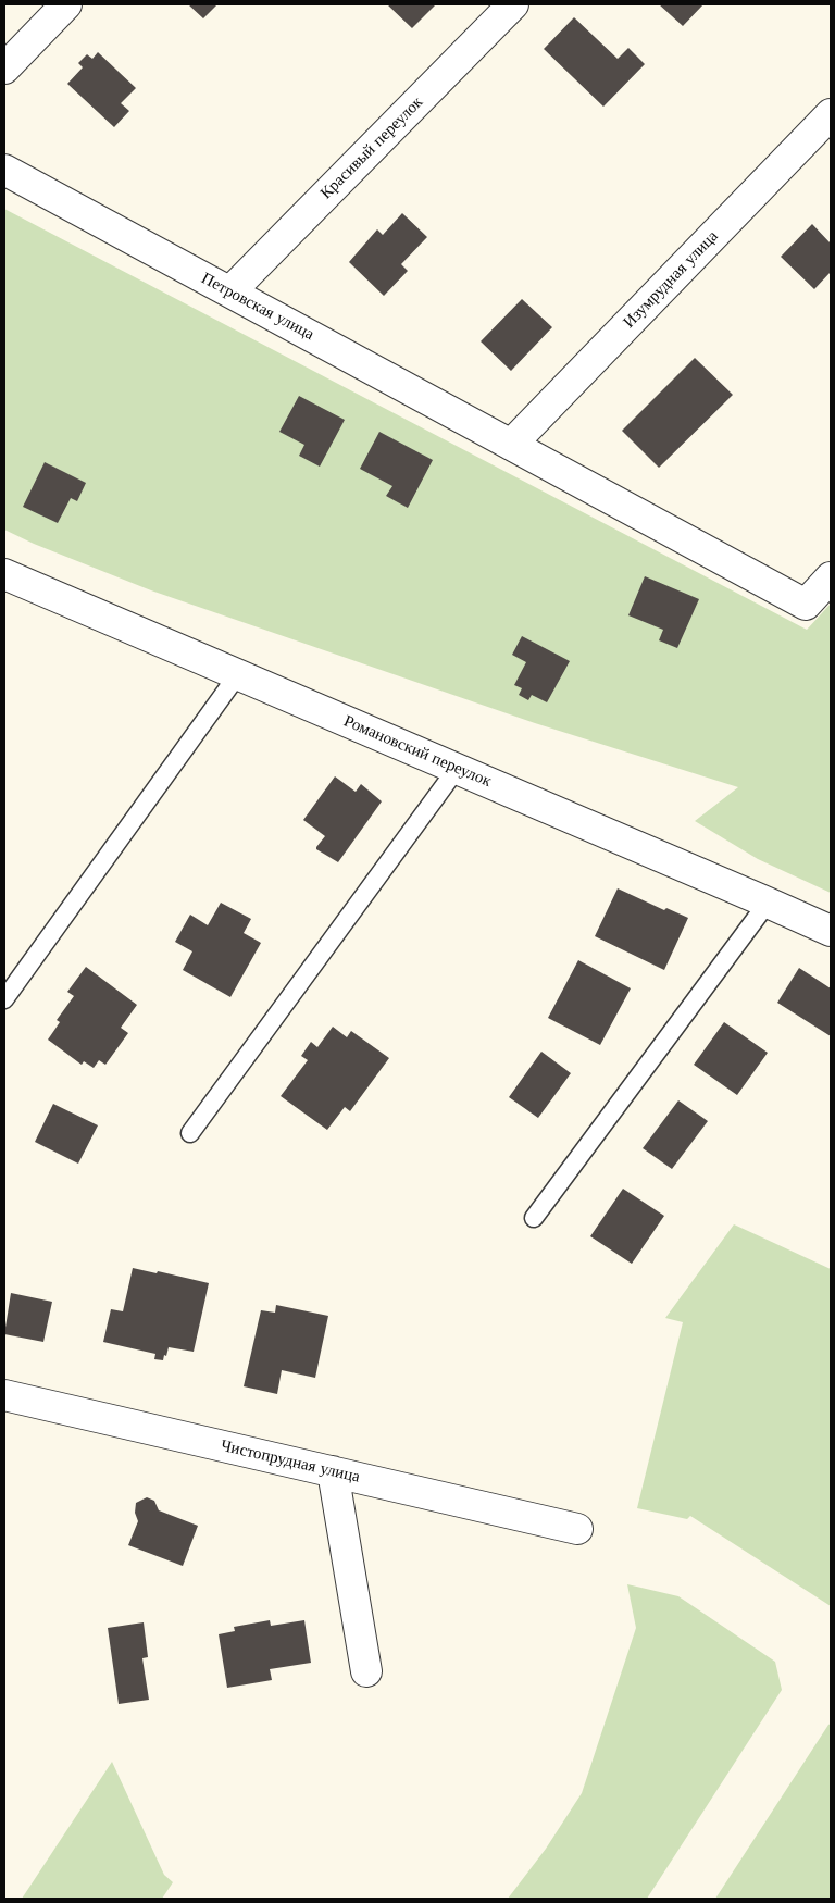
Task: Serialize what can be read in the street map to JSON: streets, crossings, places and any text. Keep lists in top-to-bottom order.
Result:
{
  "streets": {
    "street": [
      "Красивый переулок",
      "Изумрудная улица",
      "Петровская улица",
      "Романовский переулок",
      "Чистопрудная улица"
    ]
  },
  "crossings": [
    ["Красивый переулок", "Петровская улица"],
    ["Изумрудная улица", "Петровская улица"]
  ]
}
